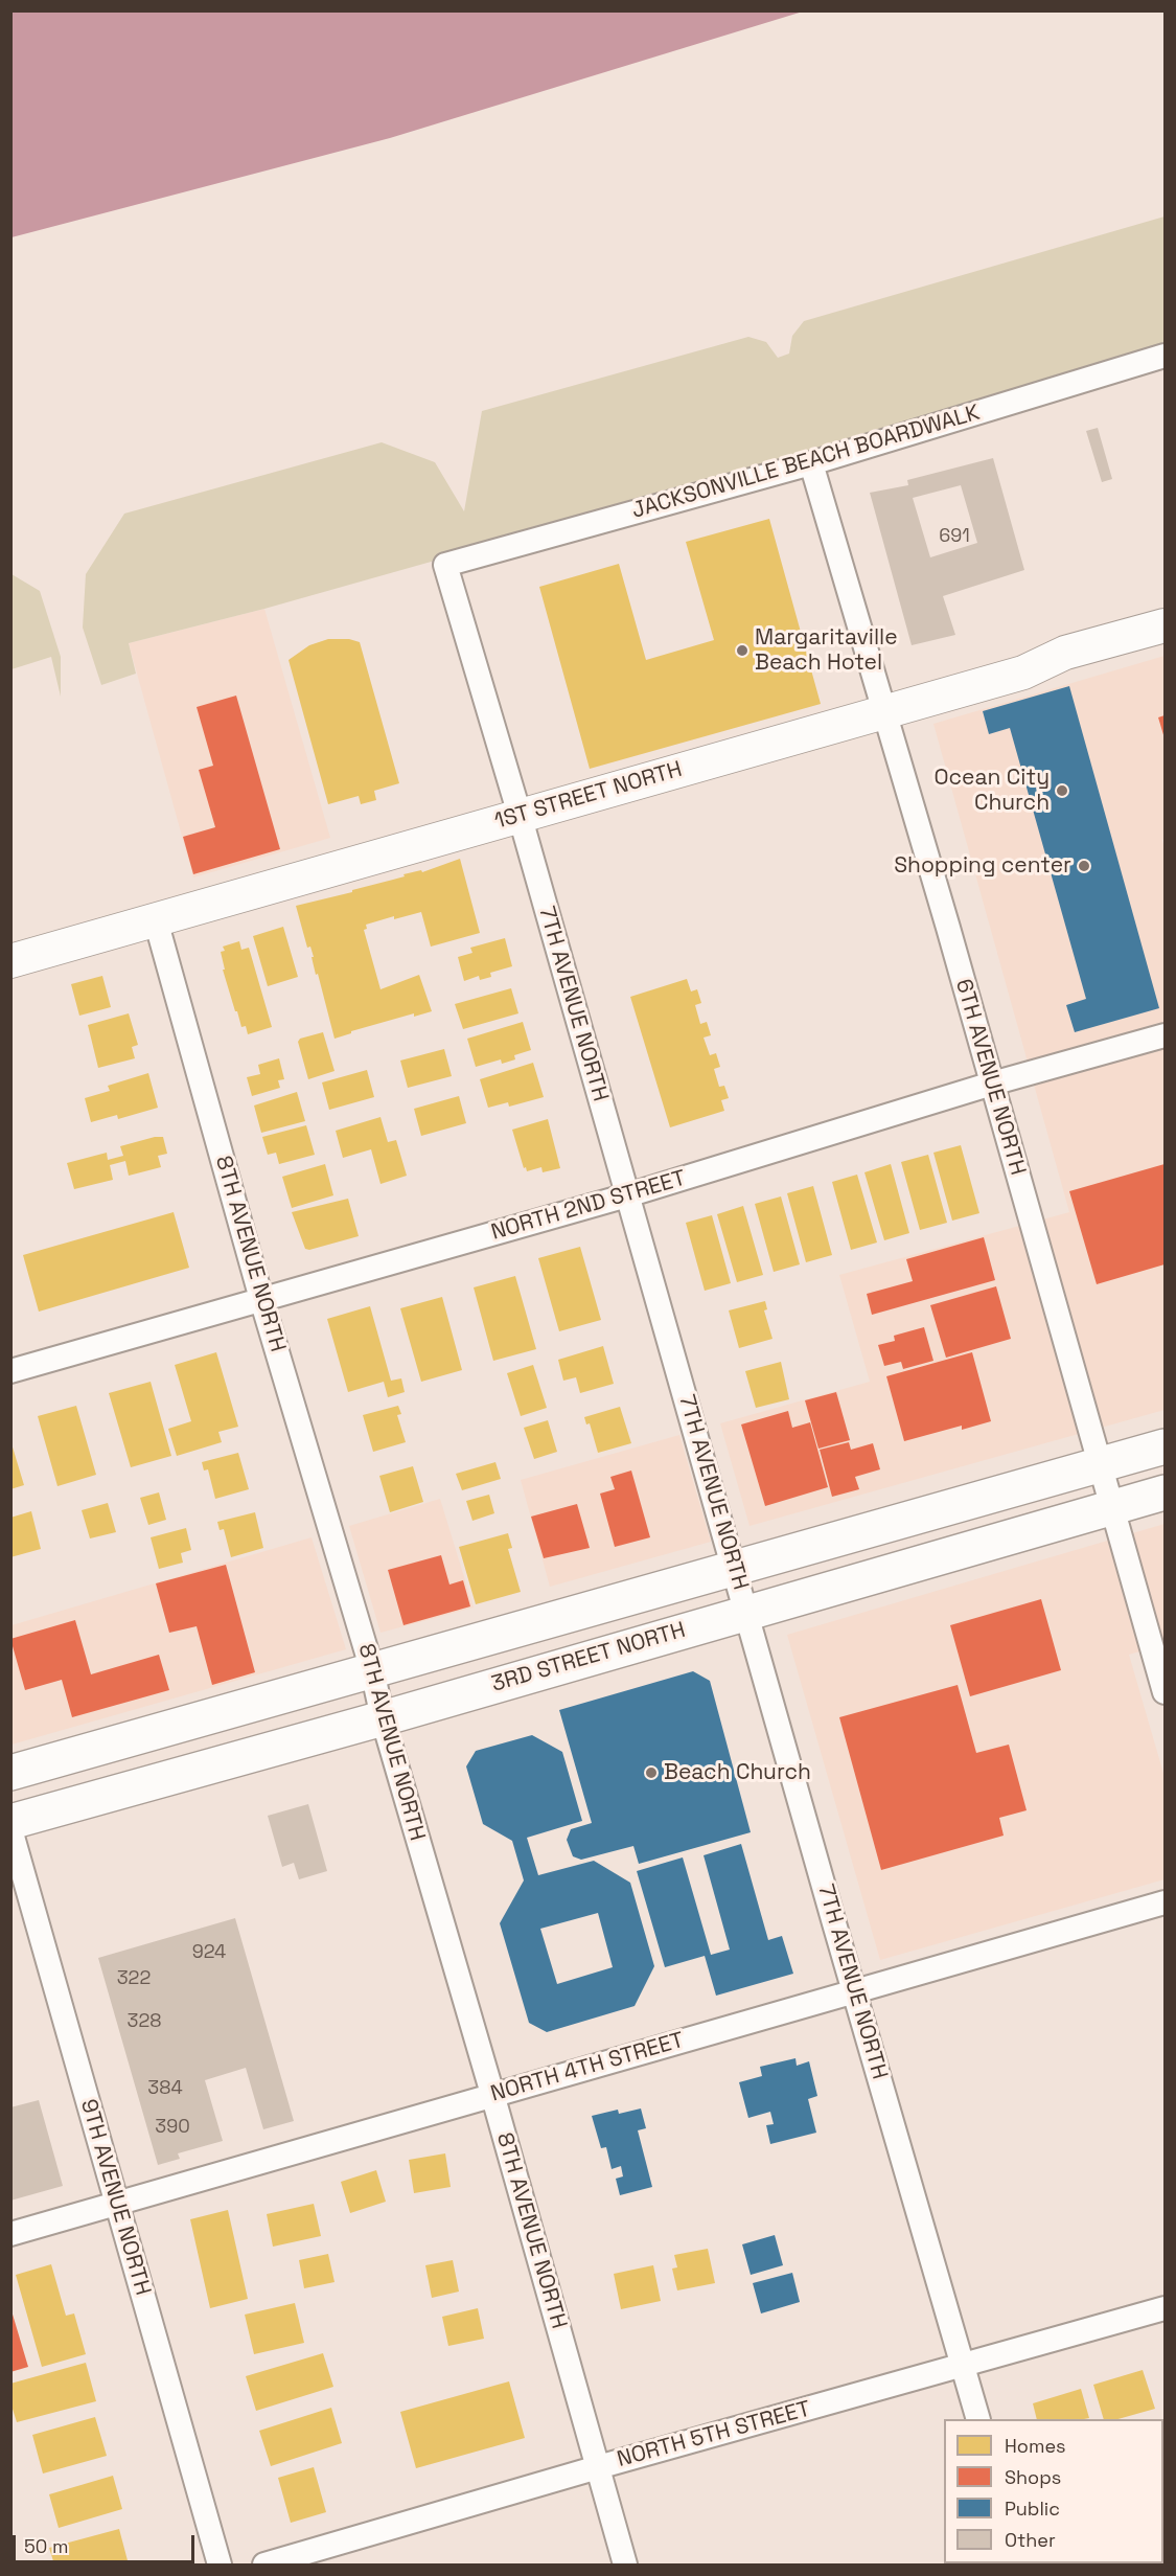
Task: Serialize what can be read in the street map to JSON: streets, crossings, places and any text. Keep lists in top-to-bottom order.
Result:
{
  "streets": {
    "main road": ["3RD STREET NORTH"],
    "street": [
      "JACKSONVILLE BEACH BOARDWALK",
      "1ST STREET NORTH",
      "7TH AVENUE NORTH",
      "6TH AVENUE NORTH",
      "NORTH 2ND STREET",
      "8TH AVENUE NORTH",
      "NORTH 4TH STREET",
      "9TH AVENUE NORTH",
      "NORTH 5TH STREET"
    ]
  },
  "crossings": [
    ["JACKSONVILLE BEACH BOARDWALK", "7TH AVENUE NORTH"],
    ["JACKSONVILLE BEACH BOARDWALK", "6TH AVENUE NORTH"],
    ["1ST STREET NORTH", "7TH AVENUE NORTH"],
    ["1ST STREET NORTH", "6TH AVENUE NORTH"],
    ["1ST STREET NORTH", "8TH AVENUE NORTH"],
    ["7TH AVENUE NORTH", "NORTH 2ND STREET"],
    ["7TH AVENUE NORTH", "3RD STREET NORTH"],
    ["7TH AVENUE NORTH", "NORTH 4TH STREET"],
    ["7TH AVENUE NORTH", "NORTH 5TH STREET"],
    ["6TH AVENUE NORTH", "NORTH 2ND STREET"],
    ["6TH AVENUE NORTH", "3RD STREET NORTH"],
    ["NORTH 2ND STREET", "8TH AVENUE NORTH"],
    ["8TH AVENUE NORTH", "3RD STREET NORTH"],
    ["8TH AVENUE NORTH", "NORTH 4TH STREET"],
    ["8TH AVENUE NORTH", "NORTH 5TH STREET"],
    ["NORTH 4TH STREET", "9TH AVENUE NORTH"]
  ],
  "places": [
    "Margaritaville Beach Hotel",
    "Ocean City Church",
    "Shopping center",
    "Beach Church"
  ],
  "house_numbers": [
    "691",
    "924",
    "322",
    "328",
    "384",
    "390"
  ],
  "legend": [
    "Homes",
    "Shops",
    "Public",
    "Other"
  ],
  "scale_bar": "50 m"
}
